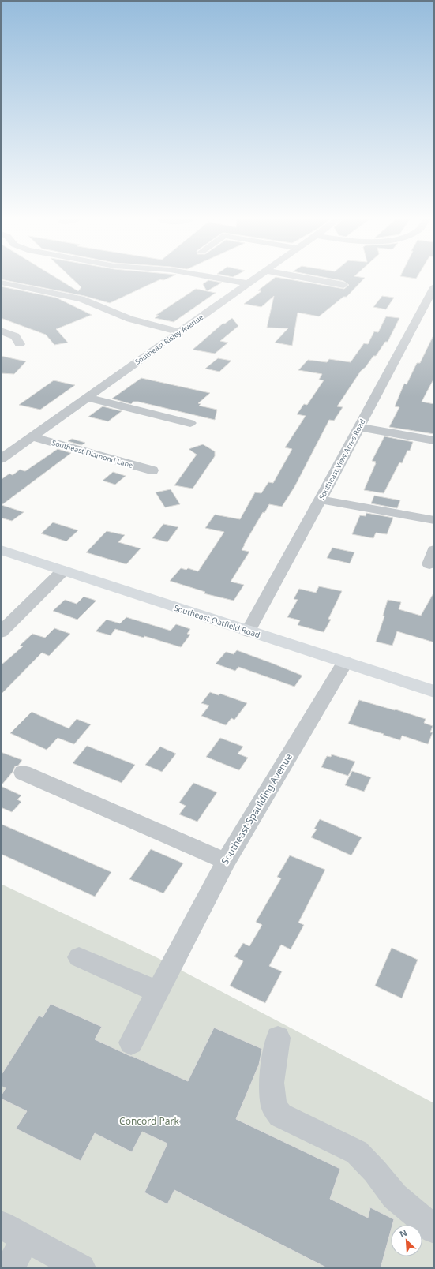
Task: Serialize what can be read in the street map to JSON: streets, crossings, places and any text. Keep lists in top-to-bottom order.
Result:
{
  "streets": {
    "main road": ["Southeast Oatfield Road"],
    "street": [
      "Southeast Risley Avenue",
      "Southeast Diamond Lane",
      "Southeast View Acres Road",
      "Southeast Spaulding Avenue"
    ]
  },
  "crossings": [
    ["Southeast Risley Avenue", "Southeast Diamond Lane"],
    ["Southeast View Acres Road", "Southeast Oatfield Road"],
    ["Southeast Oatfield Road", "Southeast Spaulding Avenue"]
  ],
  "parks": ["Concord Park"],
  "north": "top left"
}
